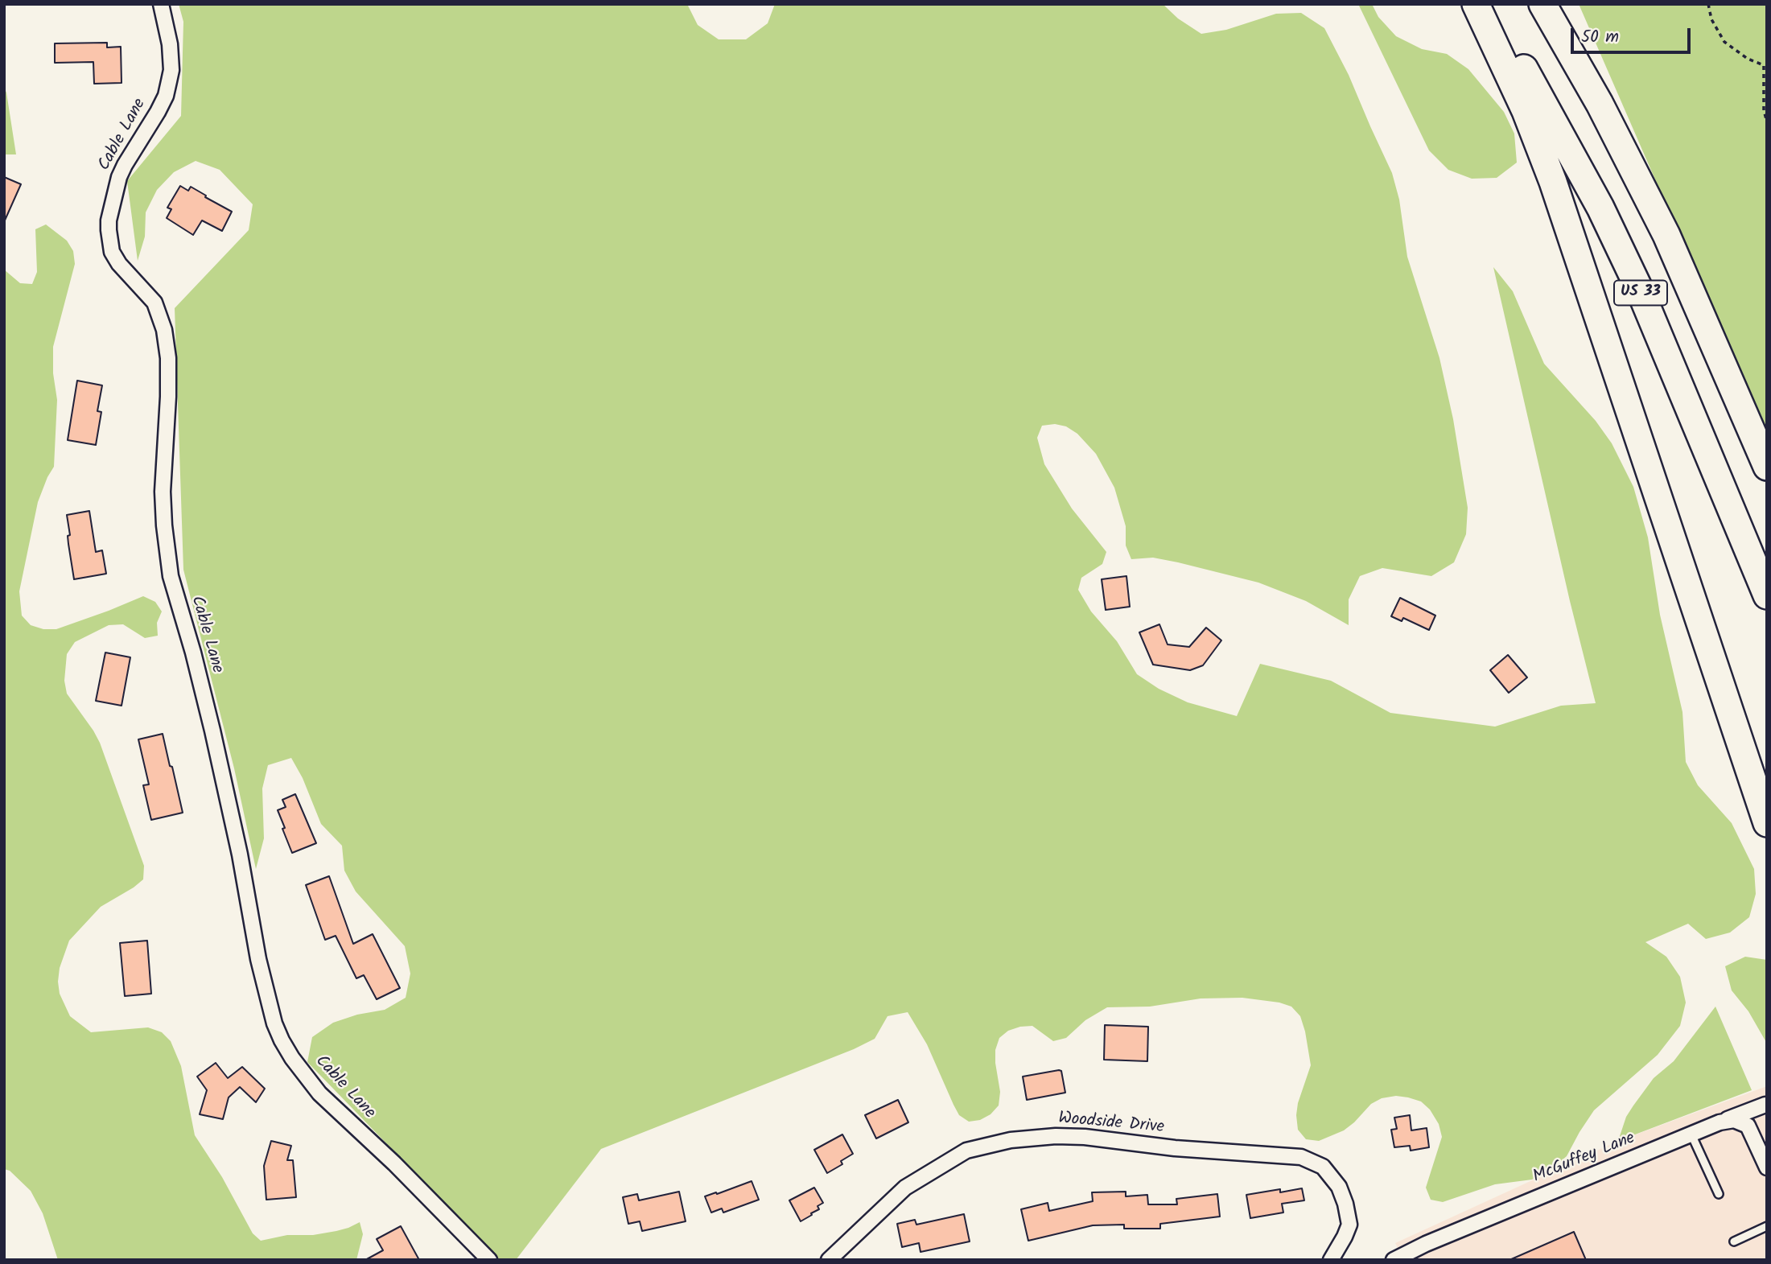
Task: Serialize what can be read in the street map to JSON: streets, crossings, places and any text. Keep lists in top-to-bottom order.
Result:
{
  "streets": {
    "highway": ["US 33"],
    "street": ["Cable Lane", "Woodside Drive", "McGuffey Lane"]
  },
  "scale_bar": "50 m"
}
